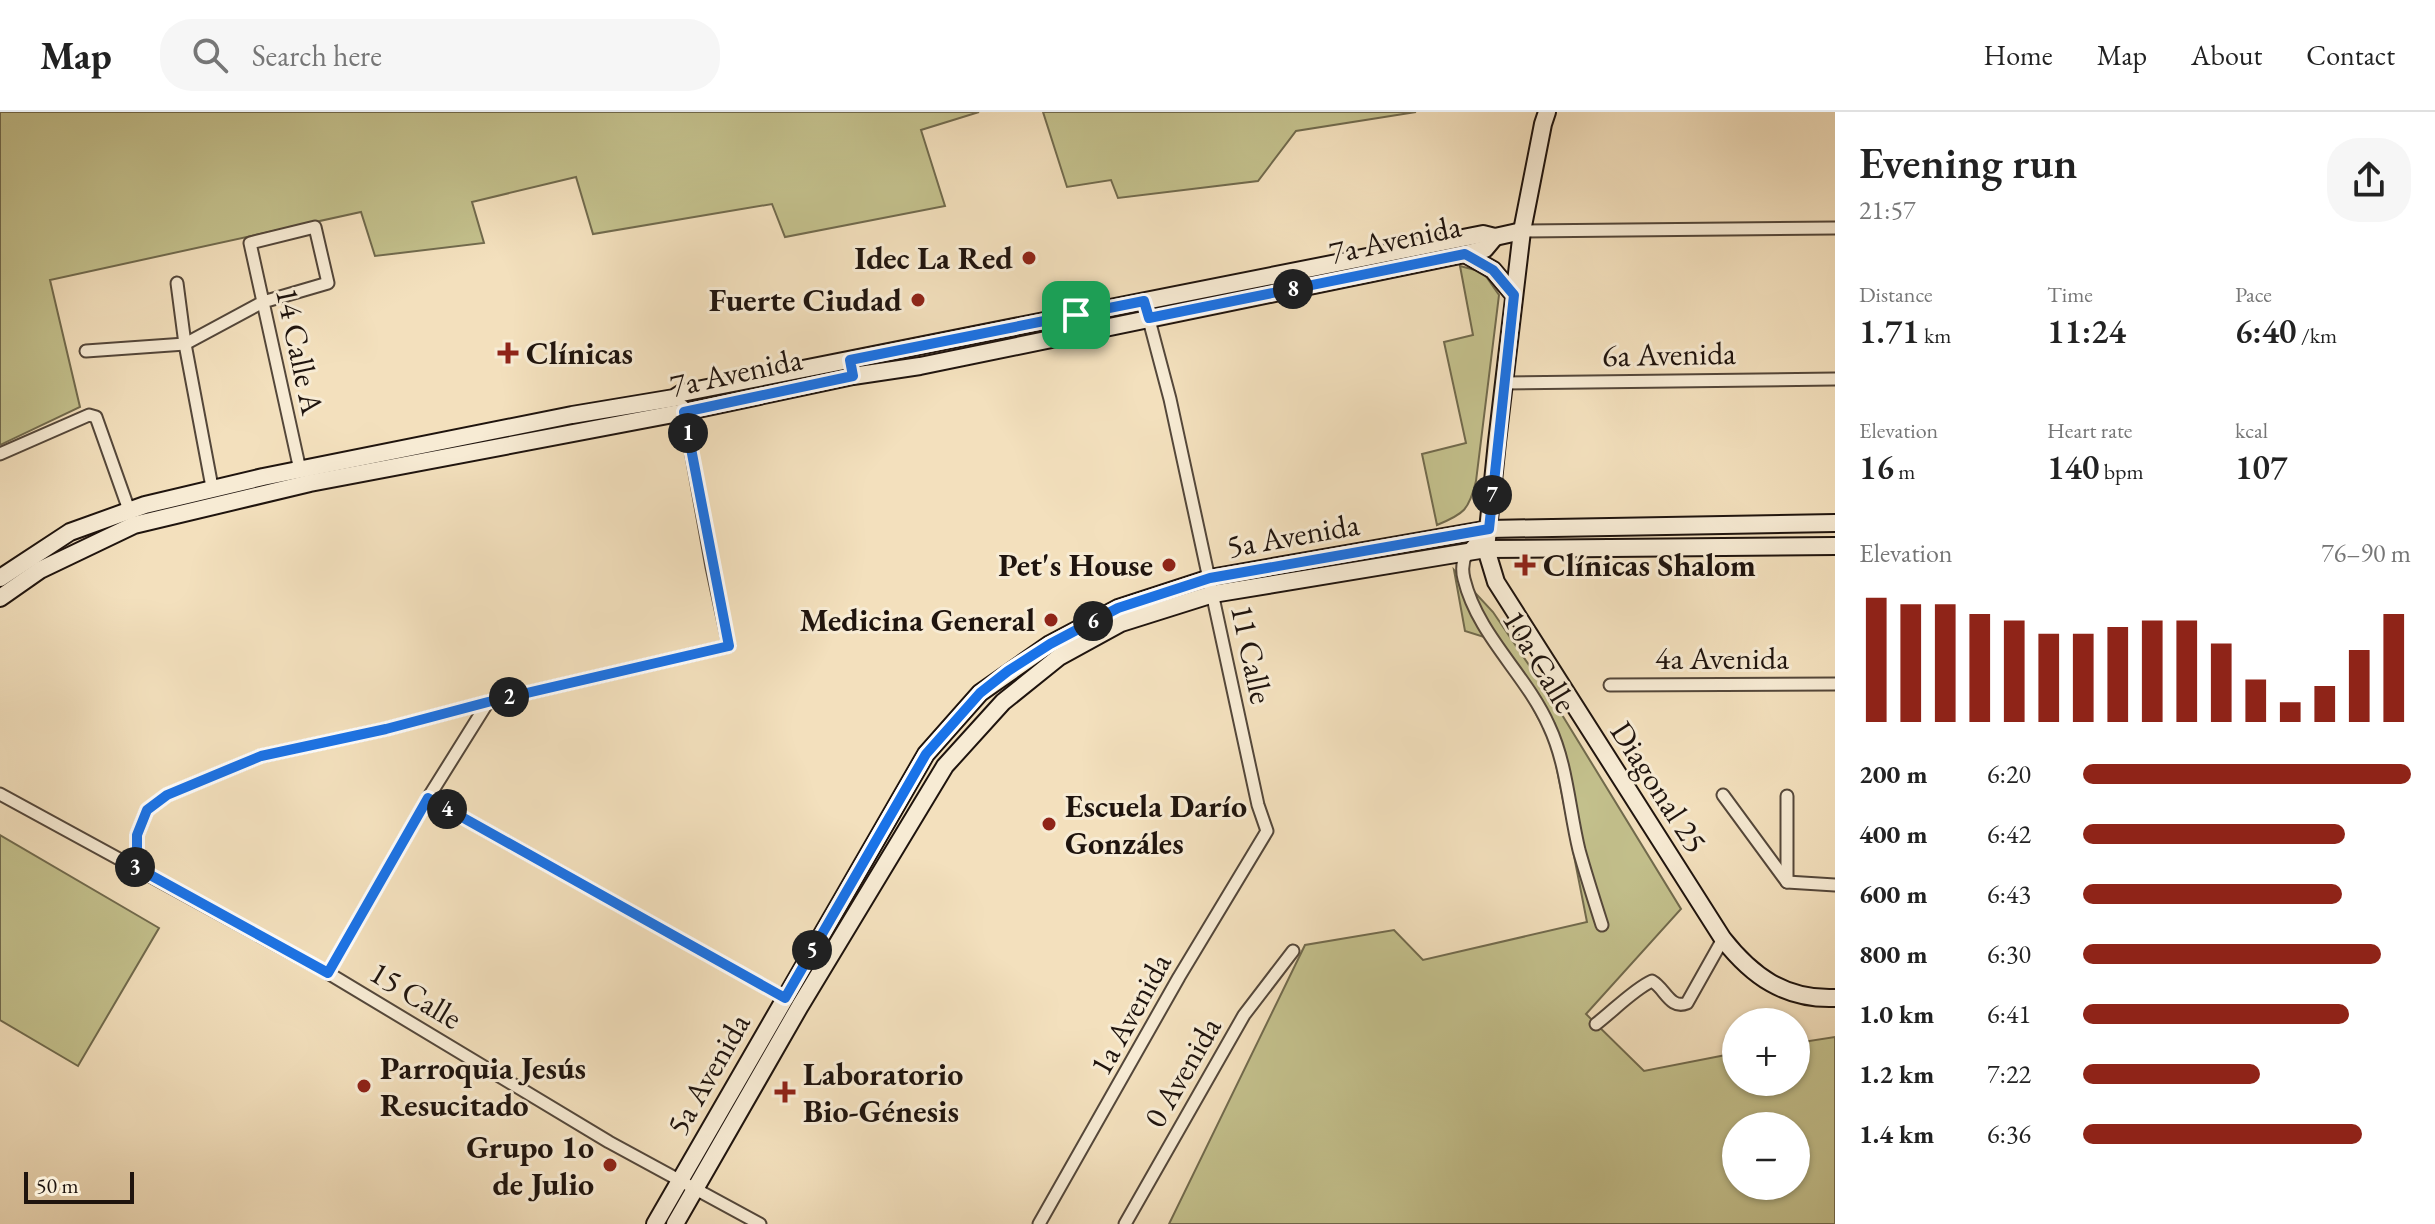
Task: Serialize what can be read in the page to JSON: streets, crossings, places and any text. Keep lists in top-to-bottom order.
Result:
{
  "streets": {
    "street": [
      "7a Avenida",
      "14 Calle A",
      "6a Avenida",
      "5a Avenida",
      "11 Calle",
      "4a Avenida",
      "10a Calle",
      "Diagonal 25",
      "15 Calle",
      "1a Avenida",
      "0 Avenida"
    ]
  },
  "crossings": [
    ["7a Avenida", "14 Calle A"],
    ["7a Avenida", "11 Calle"],
    ["5a Avenida", "11 Calle"],
    ["5a Avenida", "10a Calle"],
    ["5a Avenida", "Diagonal 25"],
    ["5a Avenida", "15 Calle"],
    ["11 Calle", "1a Avenida"]
  ],
  "places": {
    "other": [
      "Idec La Red",
      "Fuerte Ciudad",
      "Pet's House",
      "Medicina General",
      "Escuela Darío Gonzáles",
      "Parroquia Jesús Resucitado",
      "Grupo 1o de Julio"
    ],
    "health": ["Clínicas", "Clínicas Shalom", "Laboratorio Bio-Génesis"]
  },
  "scale_bar": "50 m",
  "page": {
    "header": "Map",
    "search": "Search here",
    "nav": [
      "Home",
      "Map",
      "About",
      "Contact"
    ],
    "heading": ["Evening run", "21:57"],
    "stats": [
      ["Distance", "1.71 km"],
      ["Time", "11:24"],
      ["Pace", "6:40 /km"],
      ["Elevation", "16 m"],
      ["Heart rate", "140 bpm"],
      ["kcal", "107"]
    ],
    "pins": [
      "8",
      "1",
      "7",
      "6",
      "2",
      "4",
      "3",
      "5"
    ],
    "chart": ["Elevation", "76–90 m"],
    "list": [
      {
        "name": "200 m",
        "note": "6:20"
      },
      {
        "name": "400 m",
        "note": "6:42"
      },
      {
        "name": "600 m",
        "note": "6:43"
      },
      {
        "name": "800 m",
        "note": "6:30"
      },
      {
        "name": "1.0 km",
        "note": "6:41"
      },
      {
        "name": "1.2 km",
        "note": "7:22"
      },
      {
        "name": "1.4 km",
        "note": "6:36"
      }
    ],
    "map_buttons": ["+", "−"],
    "scale": "50 m"
  }
}
